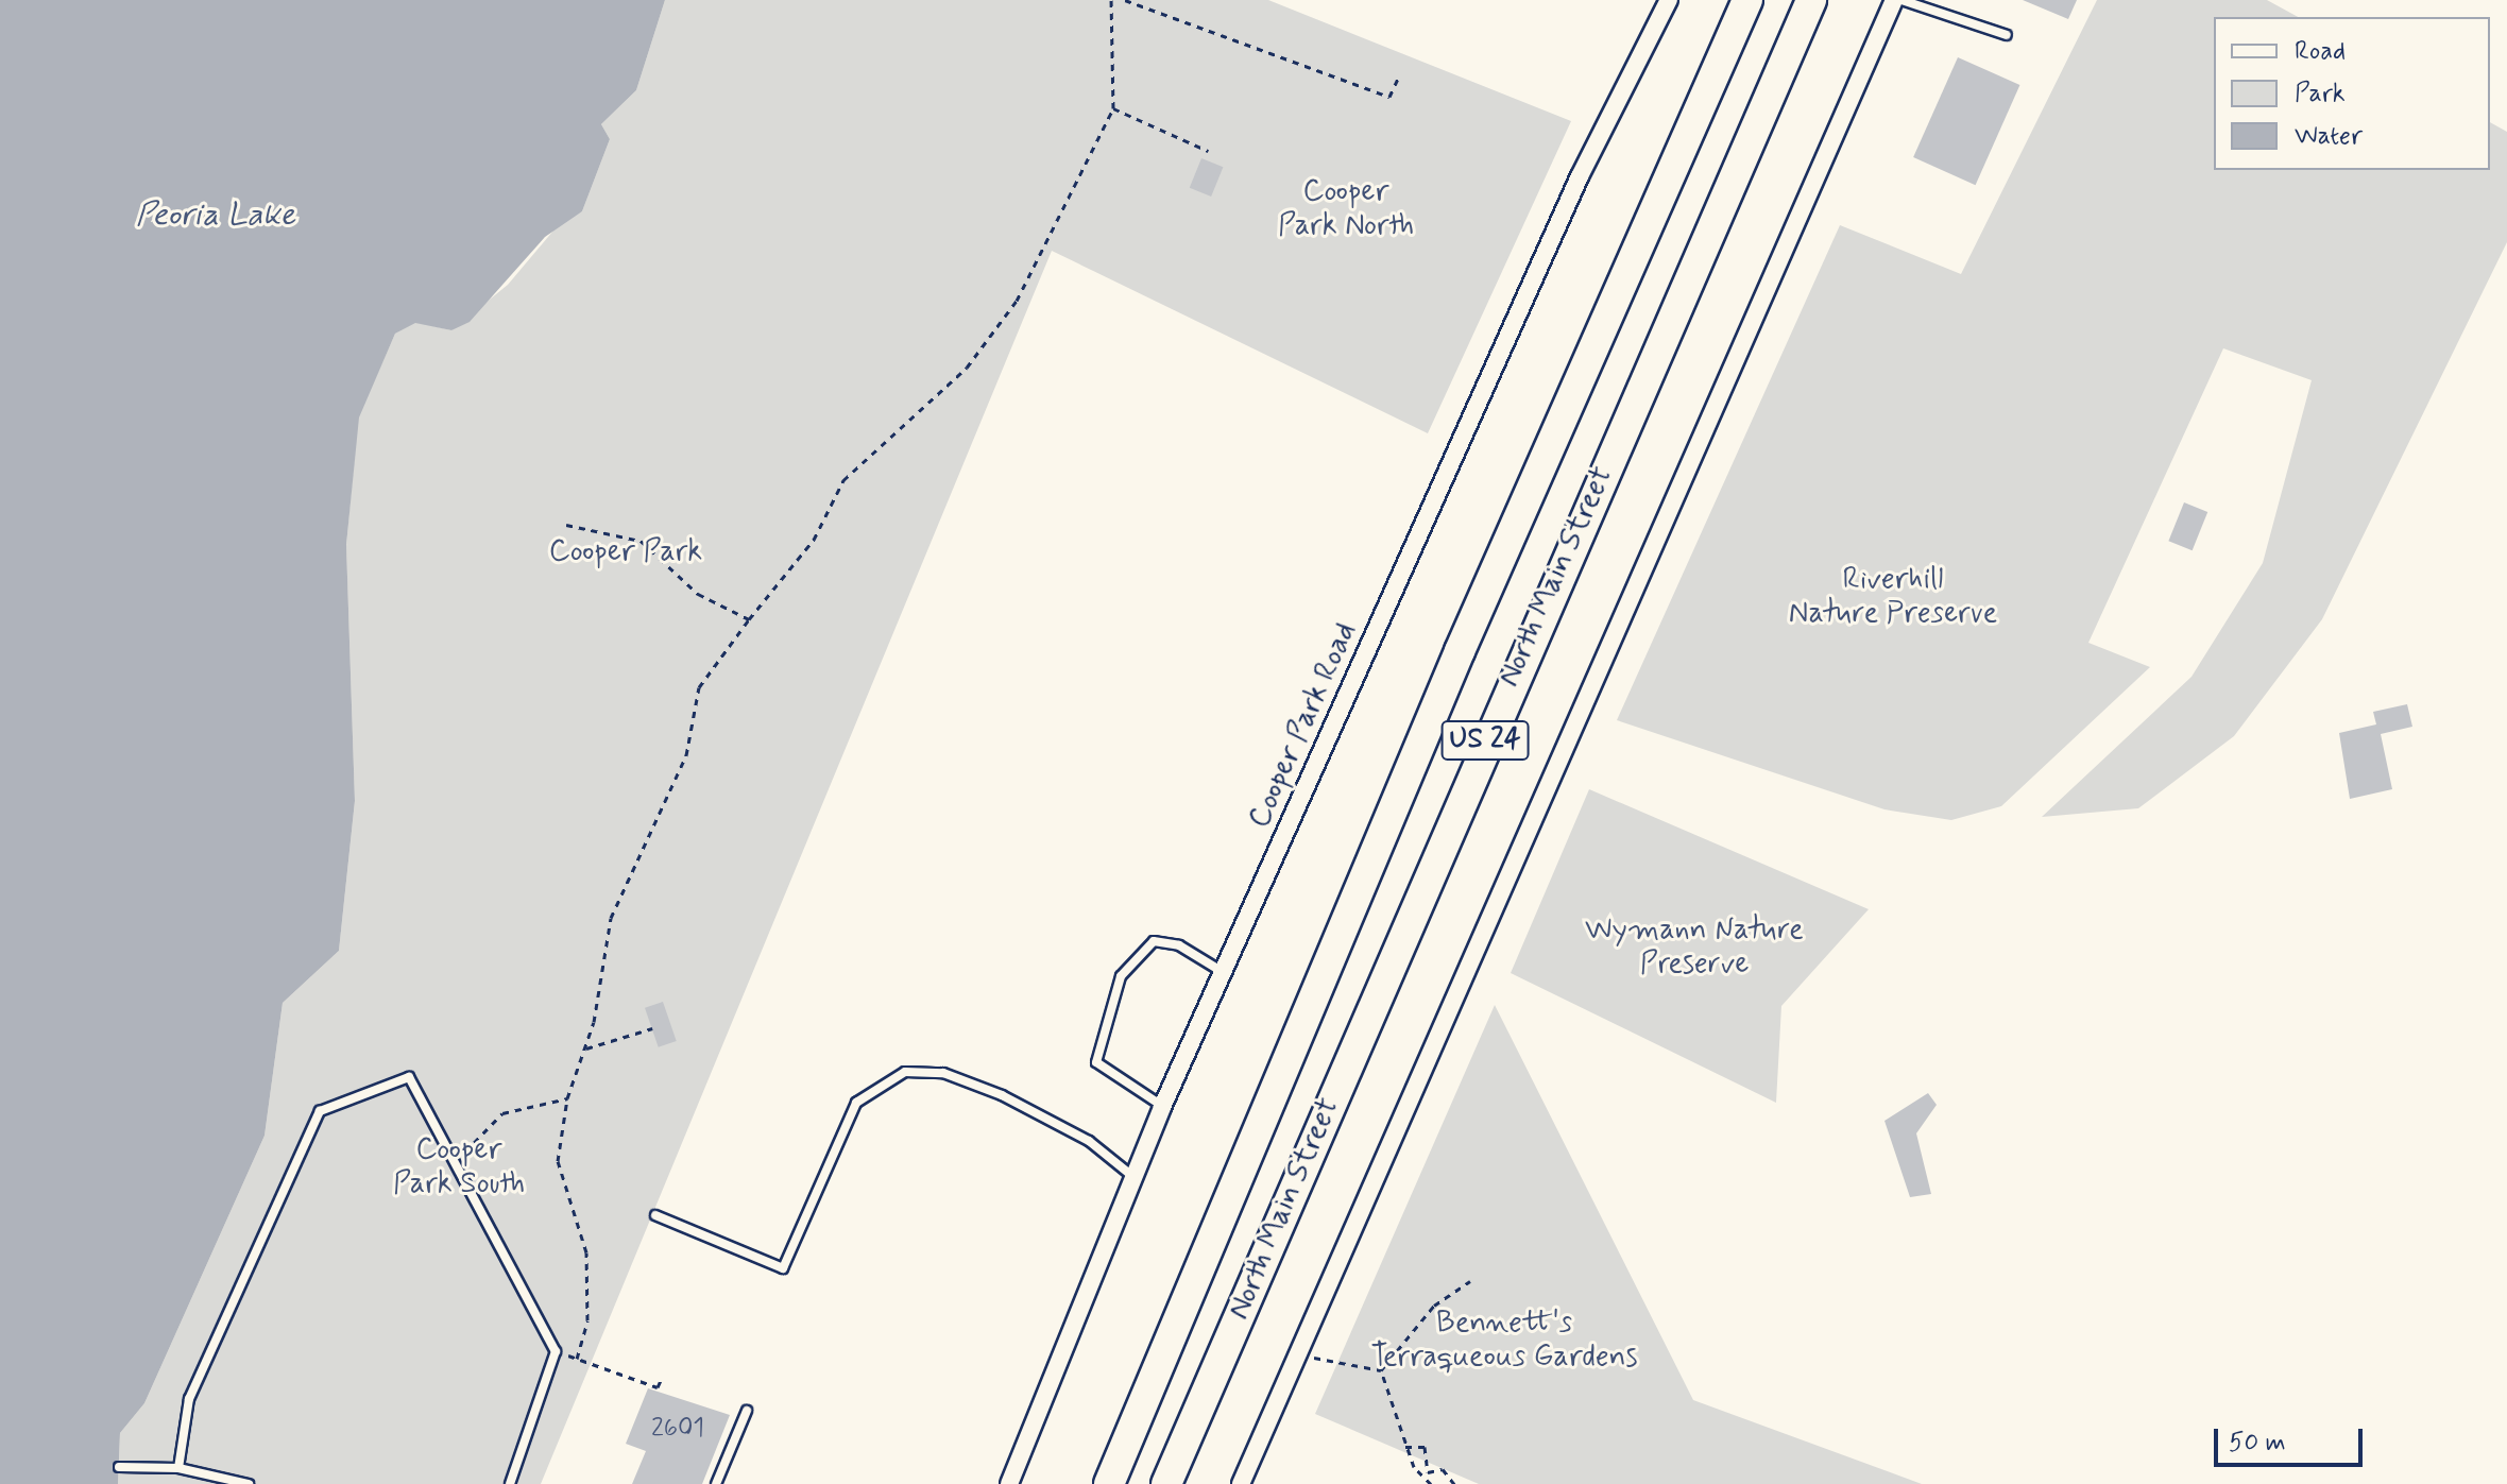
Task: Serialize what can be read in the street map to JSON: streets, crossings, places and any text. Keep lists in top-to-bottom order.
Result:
{
  "streets": {
    "highway": ["North Main Street", "US 24"],
    "street": ["Cooper Park Road"]
  },
  "water": ["Peoria Lake"],
  "parks": [
    "Cooper Park North",
    "Cooper Park",
    "Riverhill Nature Preserve",
    "Wymann Nature Preserve",
    "Cooper Park South",
    "Bennett's Terraqueous Gardens"
  ],
  "house_numbers": ["2601"],
  "legend": ["Road", "Park", "Water"],
  "scale_bar": "50 m"
}
